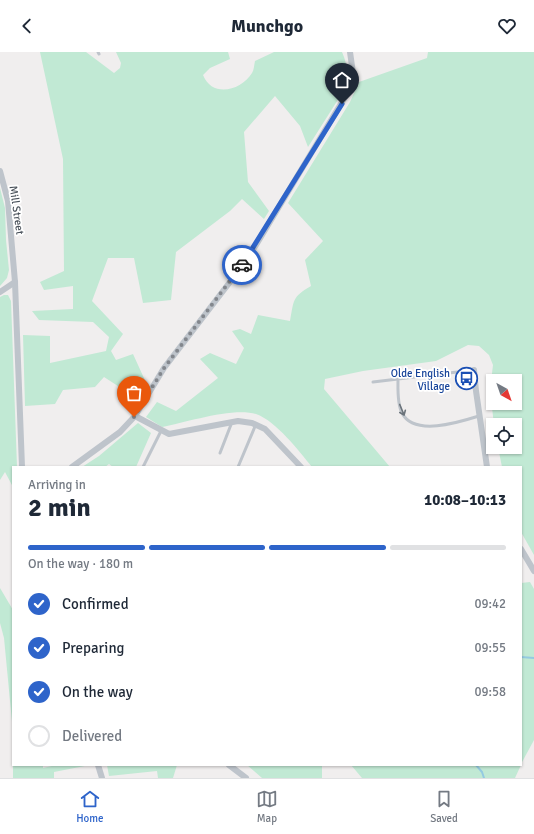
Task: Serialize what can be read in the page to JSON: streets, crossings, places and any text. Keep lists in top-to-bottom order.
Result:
{
  "streets": {
    "street": ["Mill Street"]
  },
  "places": {
    "bus stop": ["Olde English Village"]
  },
  "north": "bottom right",
  "page": {
    "header": "Munchgo",
    "heading": ["2 min", "Arriving in", "10:08–10:13"],
    "bar": "On the way · 180 m",
    "list": [
      ["Confirmed", "09:42"],
      ["Preparing", "09:55"],
      ["On the way", "09:58"],
      "Delivered"
    ],
    "tabs": ["Home", "Map", "Saved"]
  }
}
